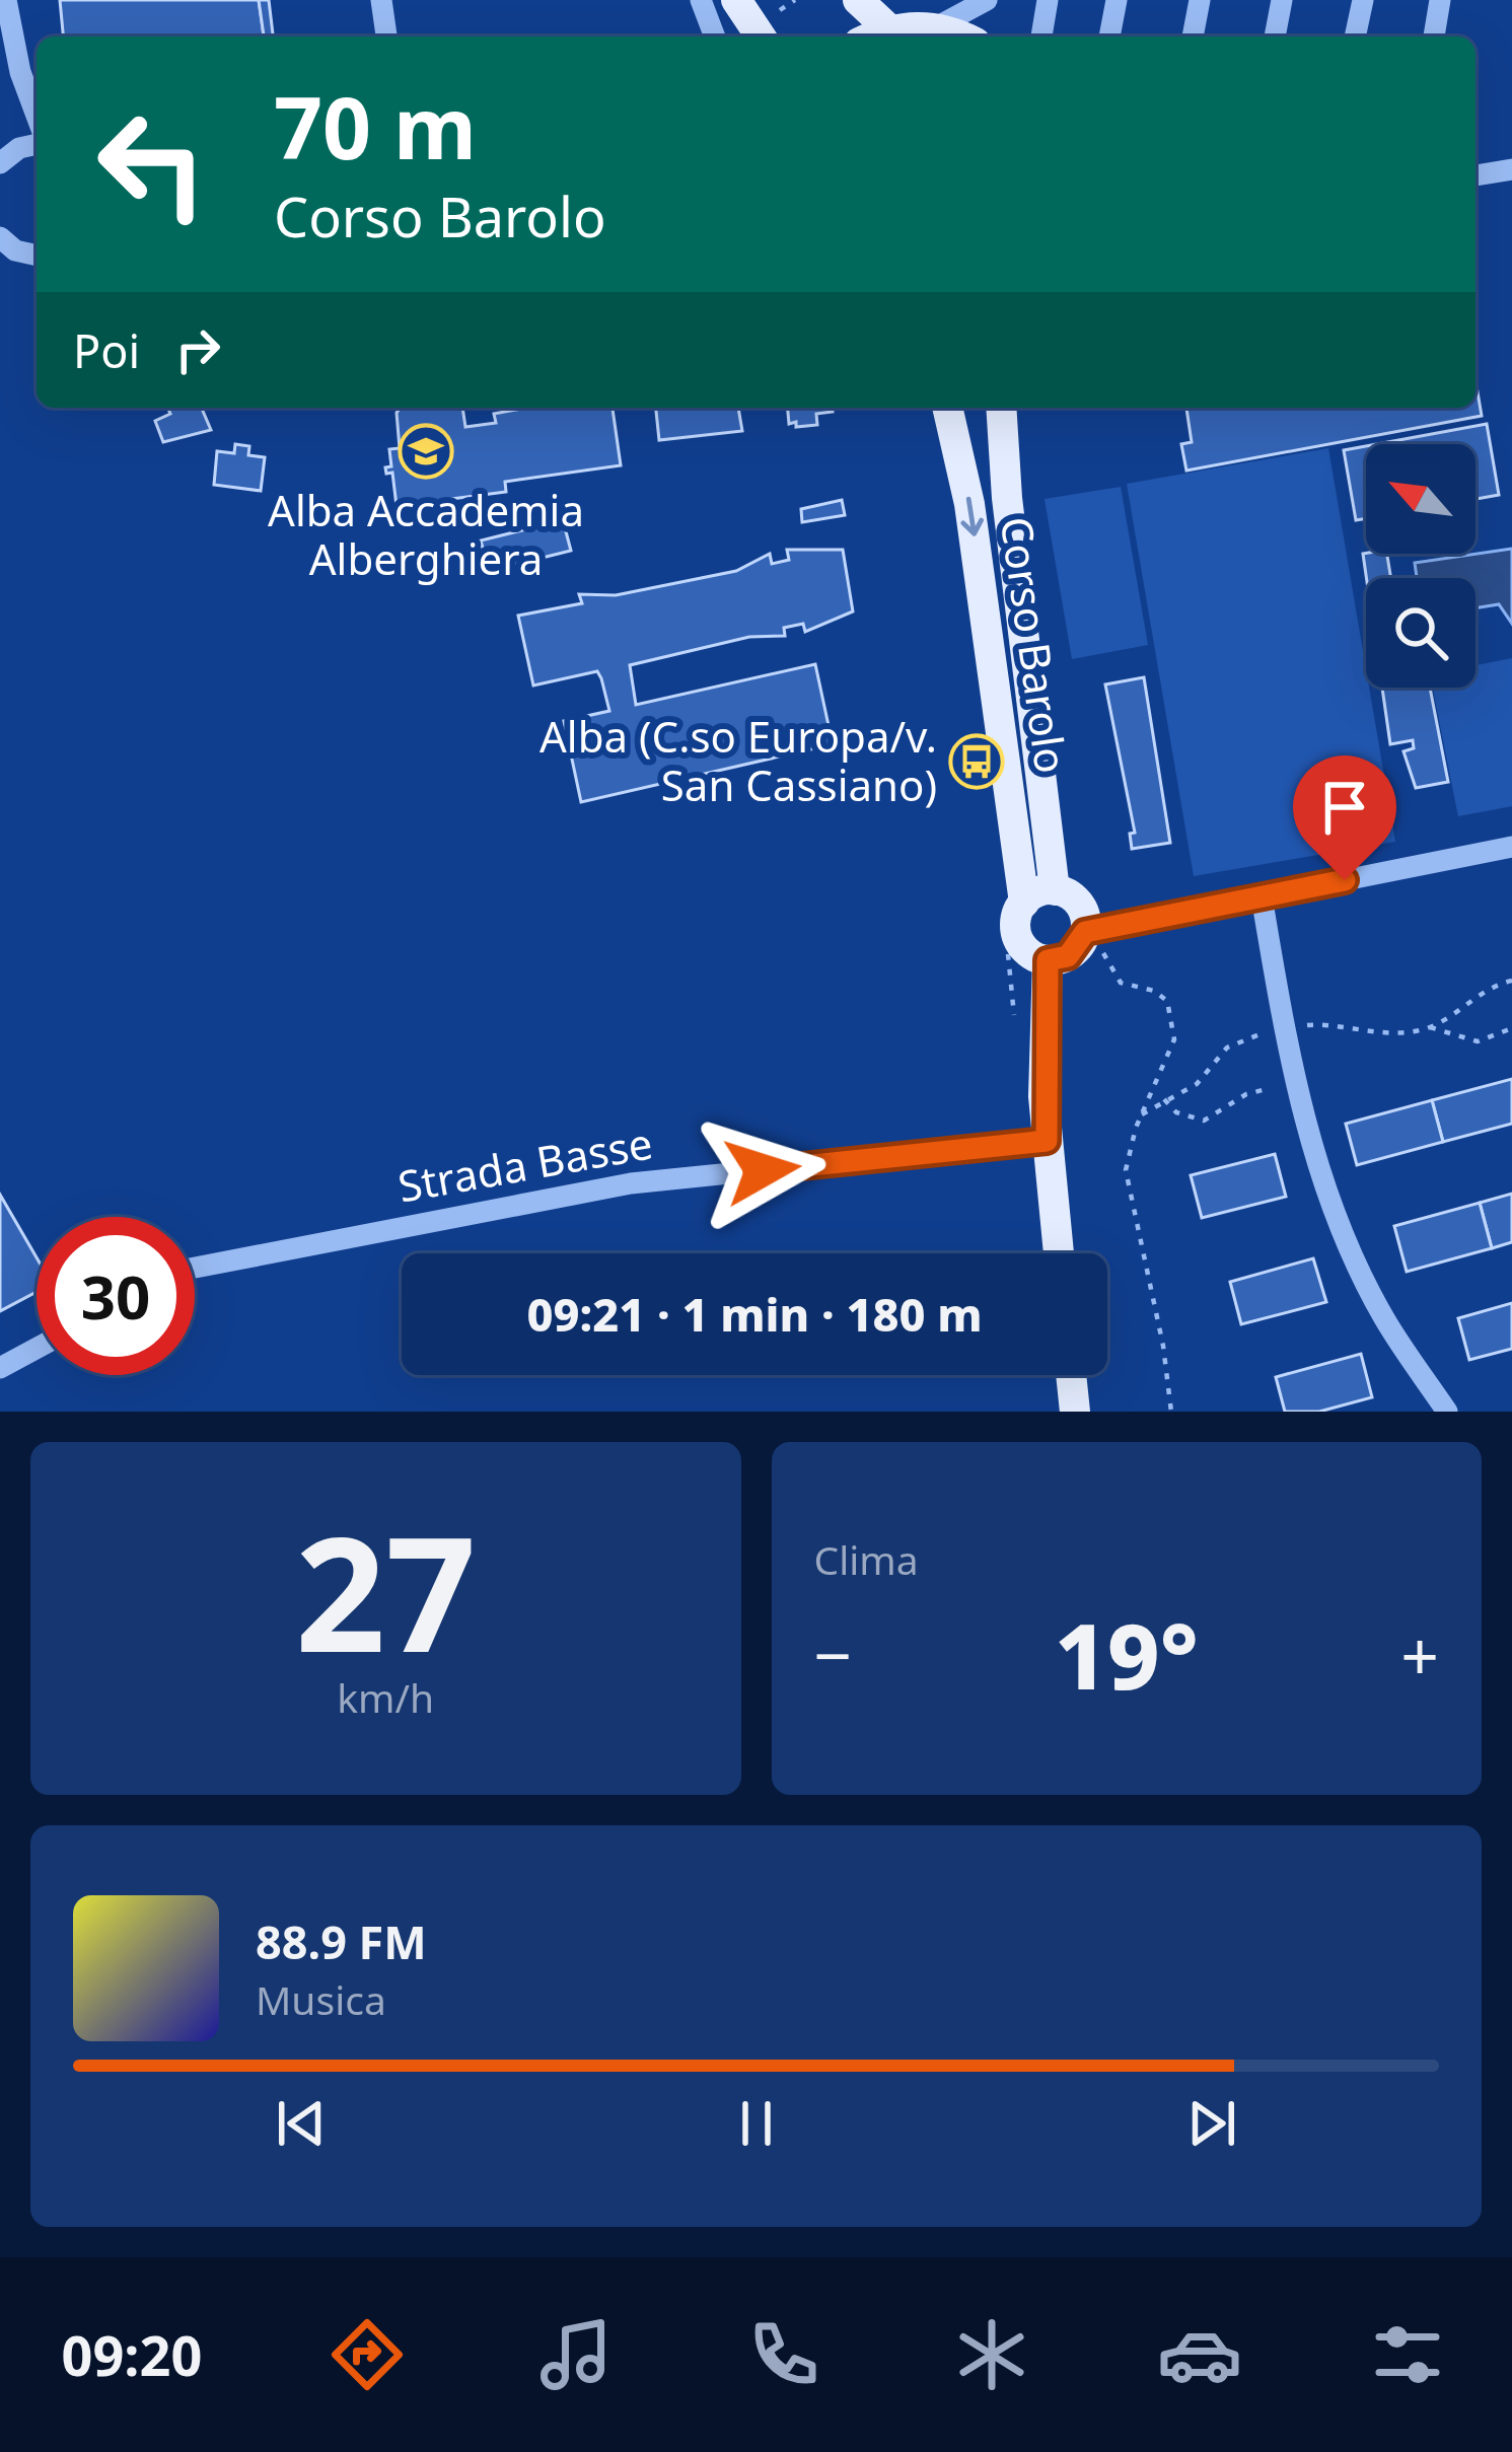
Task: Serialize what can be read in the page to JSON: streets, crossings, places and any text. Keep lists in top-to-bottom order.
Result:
{
  "streets": {
    "main road": ["Corso Barolo"],
    "street": ["Strada Basse"]
  },
  "places": {
    "school or university": ["Alba Accademia Alberghiera"],
    "bus stop": ["Alba (C.so Europa/v. San Cassiano)"]
  },
  "north": "top left",
  "page": {
    "turn": ["70 m", "Corso Barolo"],
    "then": "Poi",
    "limit": "30",
    "trip": "09:21 · 1 min · 180 m",
    "tile": [
      ["27", "km/h"],
      "Clima"
    ],
    "heat": ["−", "19°", "+"],
    "song": ["88.9 FM", "Musica"],
    "tabs": "09:20"
  }
}
